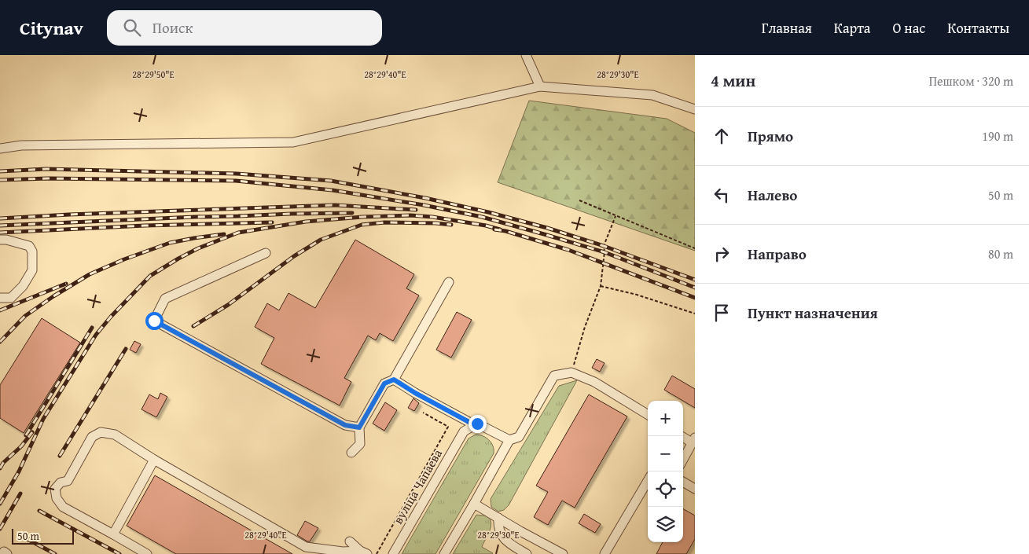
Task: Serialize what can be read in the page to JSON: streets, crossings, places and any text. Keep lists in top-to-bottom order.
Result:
{
  "streets": {
    "street": ["вуліца Чапаева"]
  },
  "scale_bar": "50 m",
  "page": {
    "header": "Citynav",
    "search": "Поиск",
    "nav": [
      "Главная",
      "Карта",
      "О нас",
      "Контакты"
    ],
    "heading": ["4 мин", "Пешком · 320 m"],
    "list": [
      ["Прямо", "190 m"],
      ["Налево", "50 m"],
      ["Направо", "80 m"],
      "Пункт назначения"
    ],
    "map_buttons": ["+", "−"],
    "scale": "50 m"
  },
  "coordinates": ["28°29'50\"E", "28°29'40\"E", "28°29'30\"E"]
}
